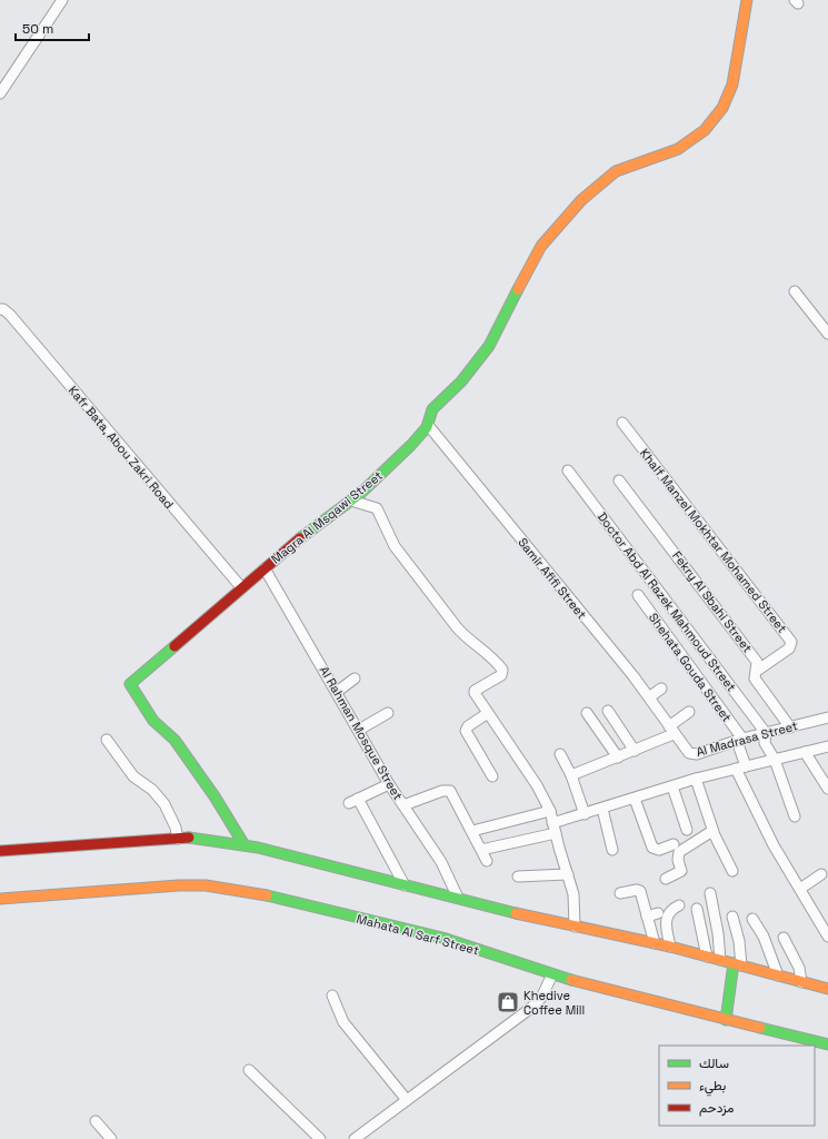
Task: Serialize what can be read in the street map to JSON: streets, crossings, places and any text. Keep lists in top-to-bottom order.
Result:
{
  "streets": {
    "street": [
      "Kafr Bata, Abou Zakri Road",
      "Magra Al Msqawi Street",
      "Khalf Manzel Mokhtar Mohamed Street",
      "Samir Afifi Street",
      "Doctor Abd Al Razek Mahmoud Street",
      "Fekry Al Sbahi Street",
      "Shehata Gouda Street",
      "Al Rahman Mosque Street",
      "Al Madrasa Street",
      "Mahata Al Sarf Street"
    ]
  },
  "crossings": [
    ["Kafr Bata, Abou Zakri Road", "Magra Al Msqawi Street"],
    ["Magra Al Msqawi Street", "Samir Afifi Street"],
    ["Magra Al Msqawi Street", "Al Rahman Mosque Street"],
    ["Khalf Manzel Mokhtar Mohamed Street", "Fekry Al Sbahi Street"],
    ["Samir Afifi Street", "Al Madrasa Street"],
    ["Doctor Abd Al Razek Mahmoud Street", "Al Madrasa Street"],
    ["Fekry Al Sbahi Street", "Al Madrasa Street"],
    ["Shehata Gouda Street", "Al Madrasa Street"]
  ],
  "places": {
    "shop": ["Khedive Coffee Mill"]
  },
  "legend": ["سالك", "بطيء", "مزدحم"],
  "scale_bar": "50 m"
}
